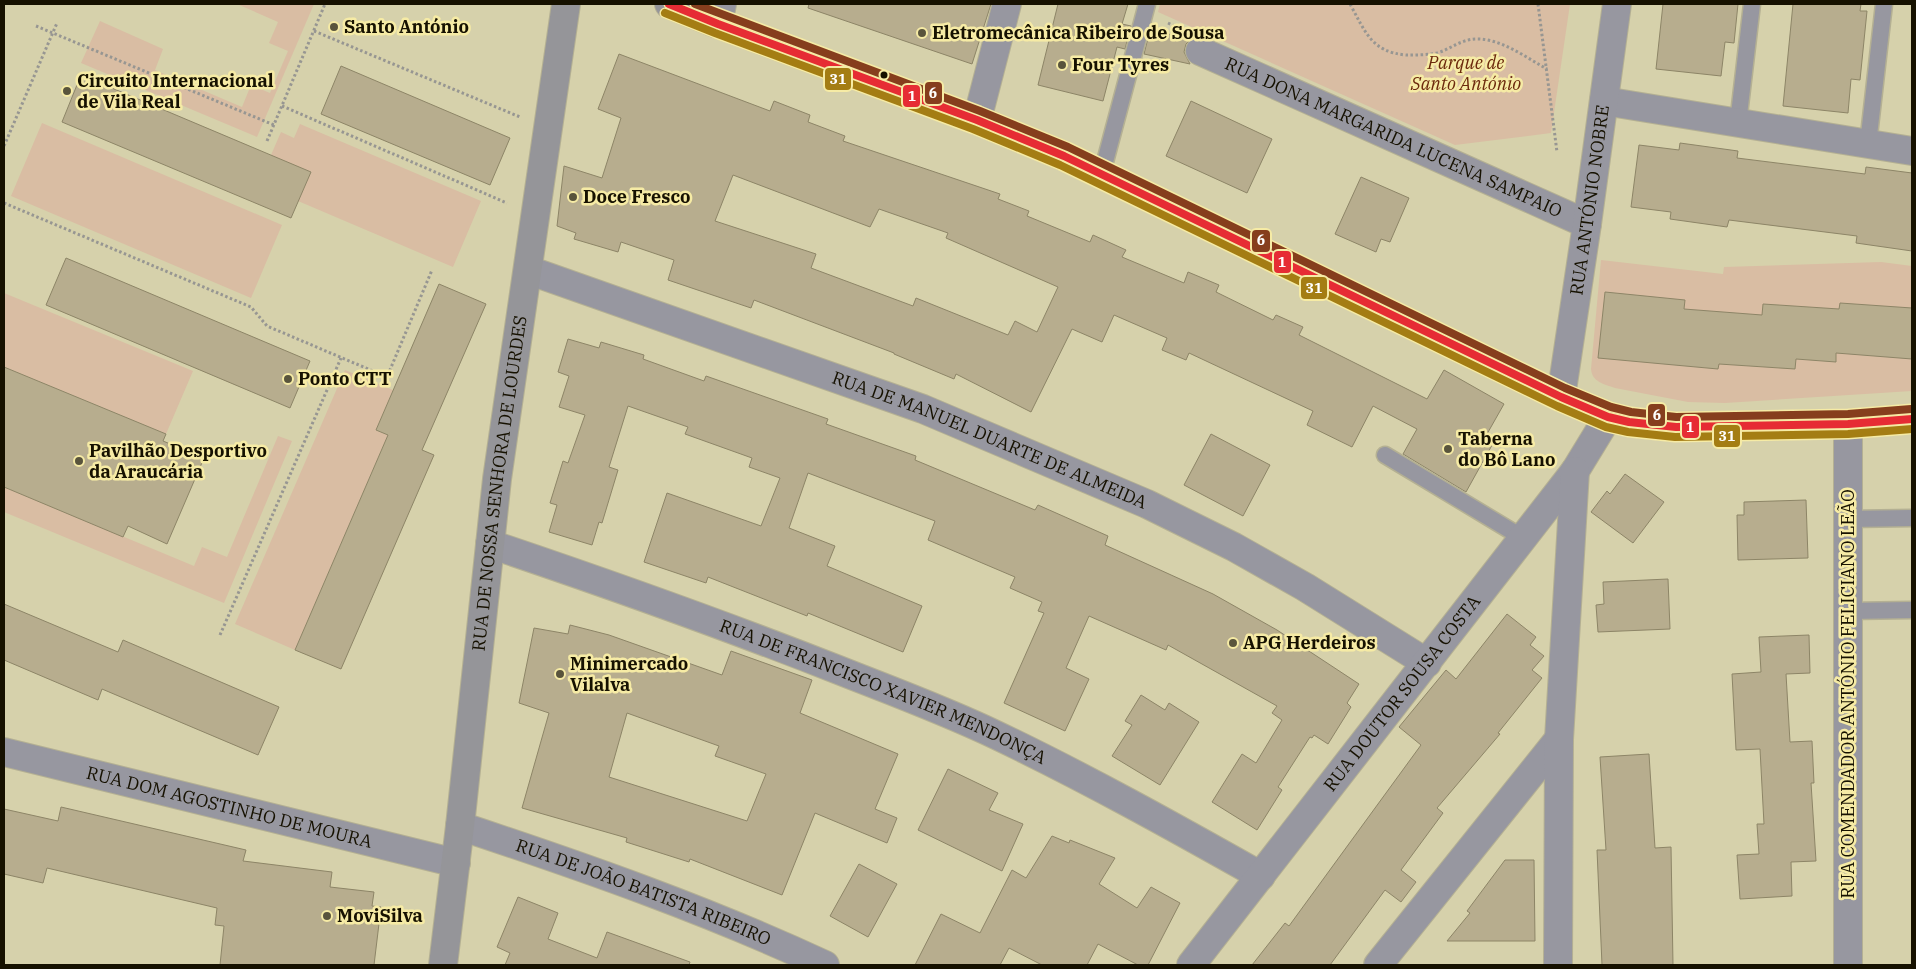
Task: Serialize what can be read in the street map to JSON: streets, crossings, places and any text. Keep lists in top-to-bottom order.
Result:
{
  "streets": {
    "street": [
      "RUA DONA MARGARIDA LUCENA SAMPAIO",
      "RUA ANTÓNIO NOBRE",
      "RUA DE MANUEL DUARTE DE ALMEIDA",
      "RUA DE NOSSA SENHORA DE LOURDES",
      "RUA DE FRANCISCO XAVIER MENDONÇA",
      "RUA DOUTOR SOUSA COSTA",
      "RUA COMENDADOR ANTÓNIO FELICIANO LEÃO",
      "RUA DOM AGOSTINHO DE MOURA",
      "RUA DE JOÃO BATISTA RIBEIRO"
    ]
  },
  "crossings": [
    ["RUA DONA MARGARIDA LUCENA SAMPAIO", "RUA ANTÓNIO NOBRE"],
    ["RUA DE MANUEL DUARTE DE ALMEIDA", "RUA DE NOSSA SENHORA DE LOURDES"],
    ["RUA DE MANUEL DUARTE DE ALMEIDA", "RUA DOUTOR SOUSA COSTA"],
    ["RUA DE NOSSA SENHORA DE LOURDES", "RUA DE FRANCISCO XAVIER MENDONÇA"],
    ["RUA DE NOSSA SENHORA DE LOURDES", "RUA DOM AGOSTINHO DE MOURA"],
    ["RUA DE NOSSA SENHORA DE LOURDES", "RUA DE JOÃO BATISTA RIBEIRO"],
    ["RUA DE FRANCISCO XAVIER MENDONÇA", "RUA DOUTOR SOUSA COSTA"]
  ],
  "parks": ["Parque de Santo António"],
  "places": [
    "Santo António",
    "Eletromecânica Ribeiro de Sousa",
    "Four Tyres",
    "Circuito Internacional de Vila Real",
    "Doce Fresco",
    "Ponto CTT",
    "Taberna do Bô Lano",
    "Pavilhão Desportivo da Araucária",
    "APG Herdeiros",
    "Minimercado Vilalva",
    "MoviSilva"
  ],
  "lines": ["transit line 1", "transit line 6", "transit line 31"]
}
